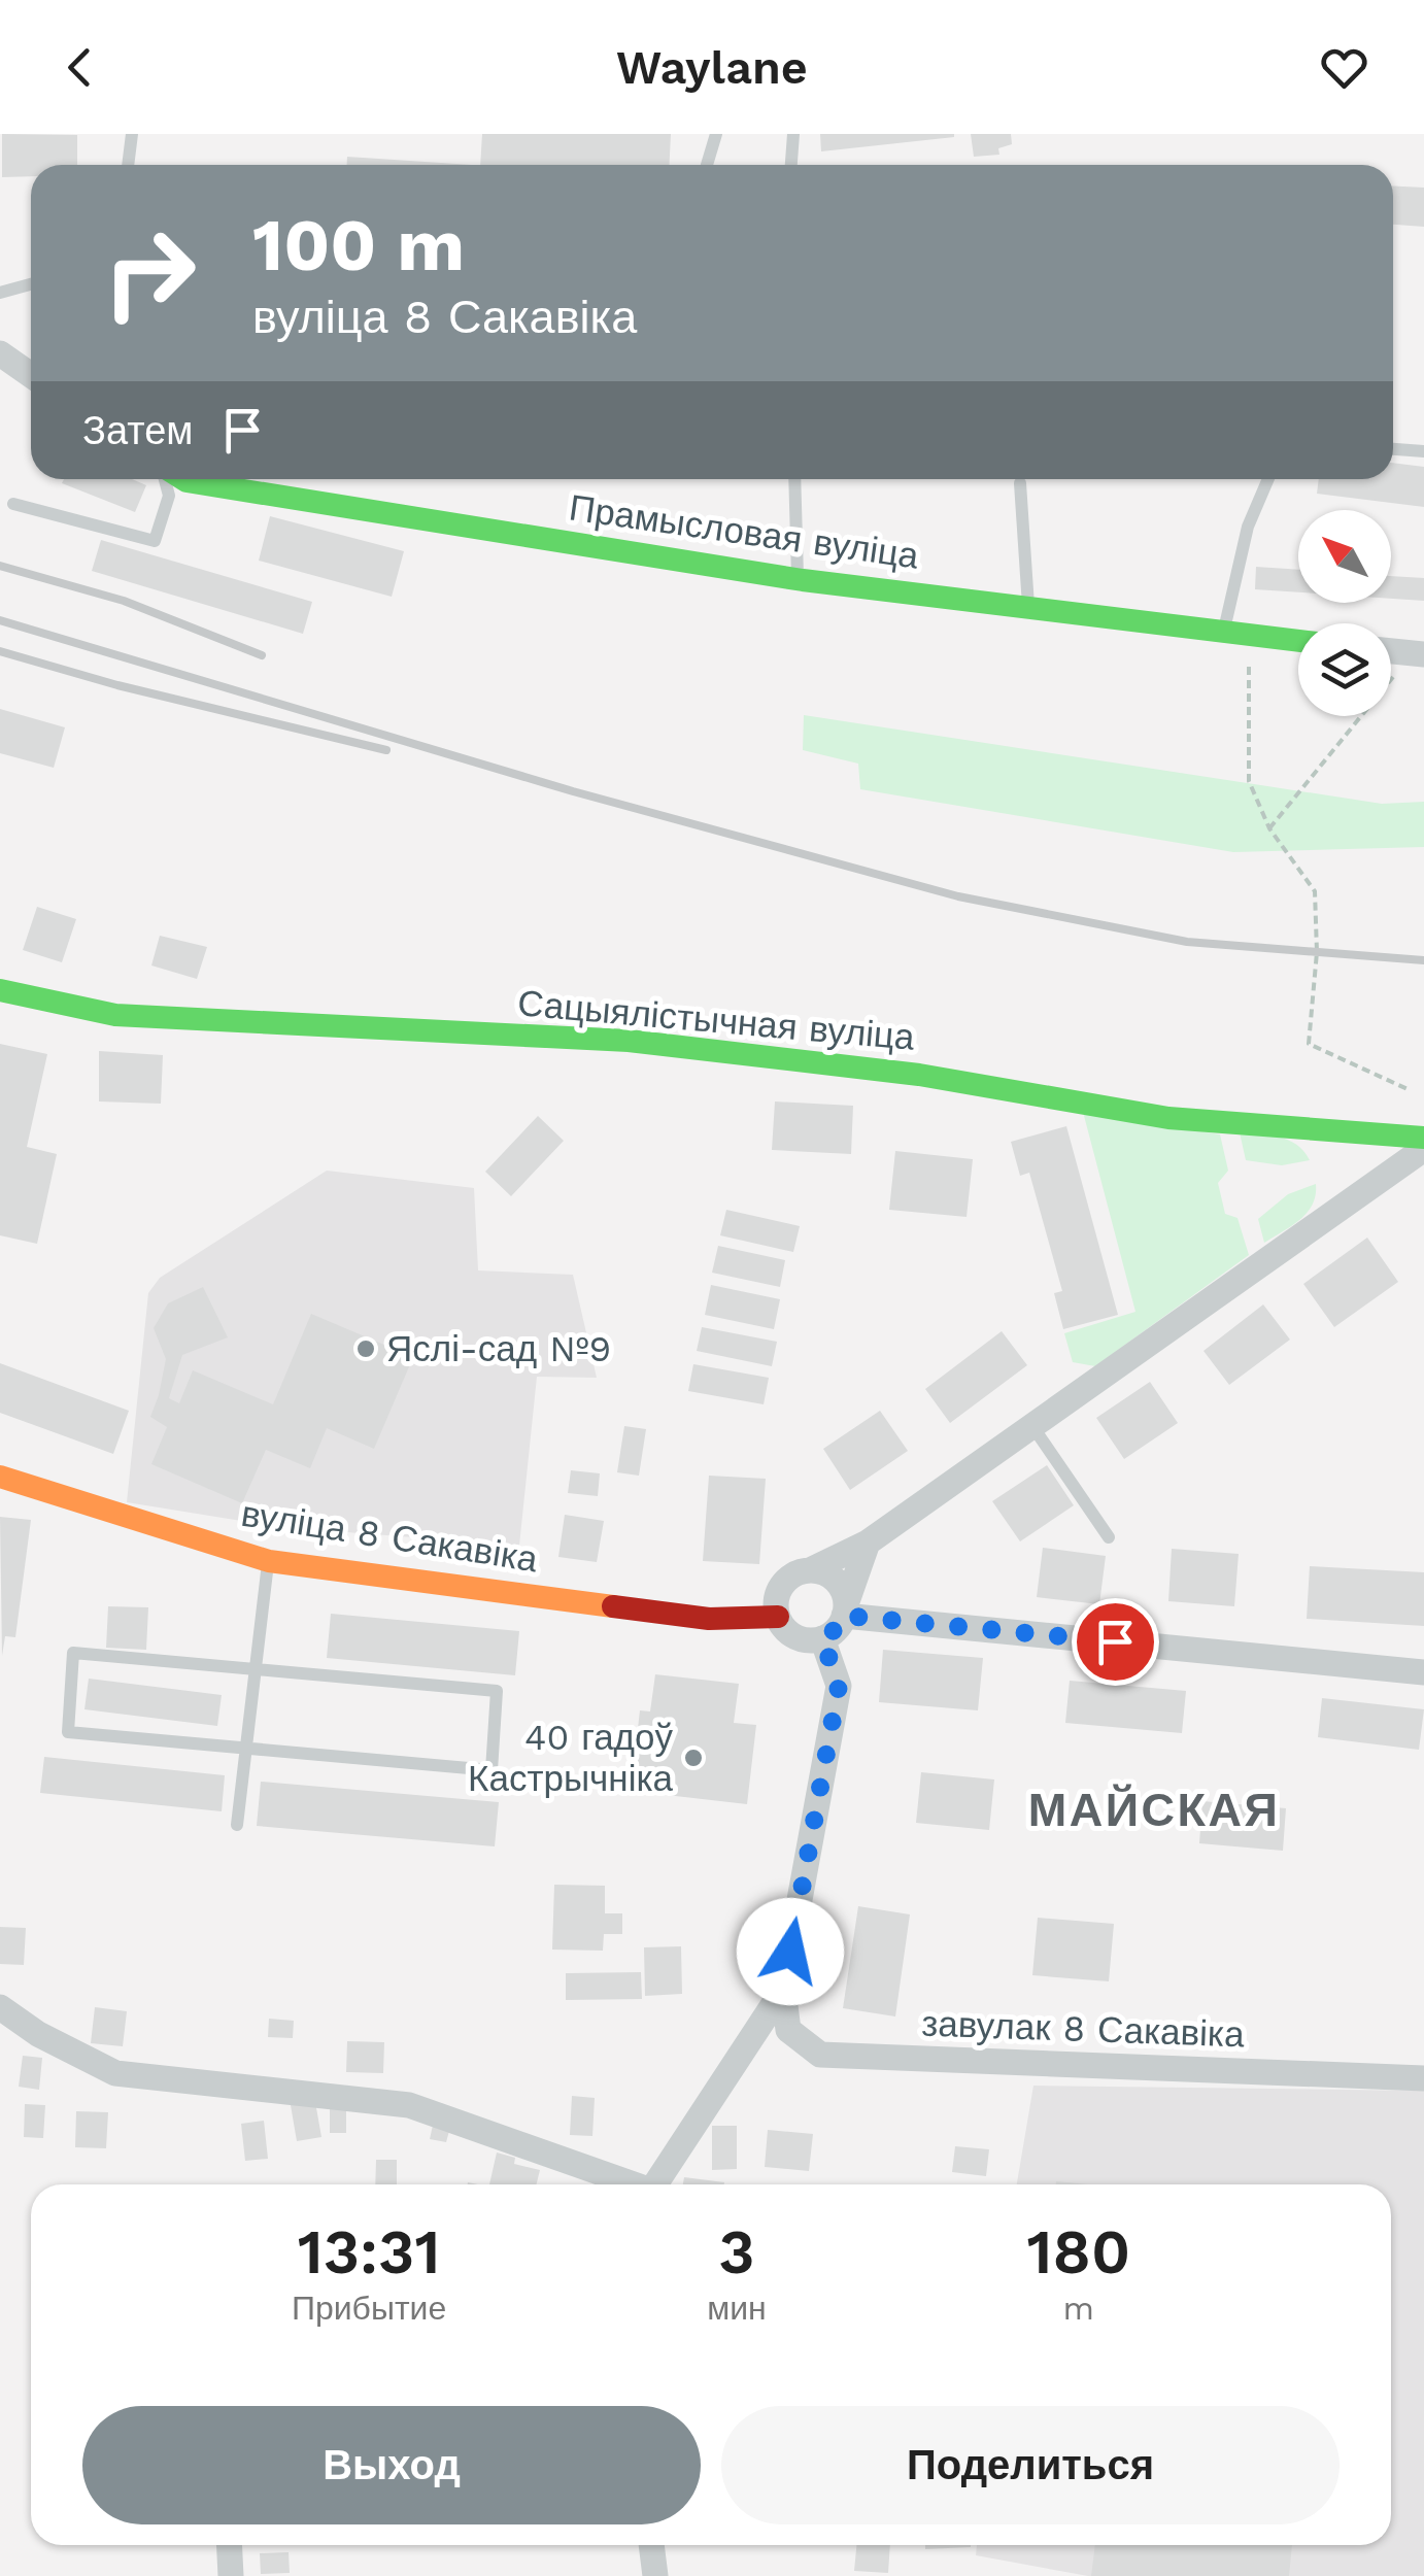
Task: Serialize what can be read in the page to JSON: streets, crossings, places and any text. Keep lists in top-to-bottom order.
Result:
{
  "streets": {
    "street": [
      "Прамысловая вуліца",
      "Сацыялістычная вуліца",
      "вуліца 8 Сакавіка",
      "завулак 8 Сакавіка"
    ]
  },
  "districts": ["МАЙСКАЯ"],
  "places": ["Яслі-сад №9", "40 гадоў Кастрычніка"],
  "north": "top left",
  "page": {
    "header": "Waylane",
    "turn": ["100 m", "вуліца 8 Сакавіка"],
    "then": "Затем",
    "eta": [
      "13:31",
      "Прибытие",
      "3",
      "мин",
      "180",
      "m"
    ],
    "buttons": ["Выход", "Поделиться"]
  }
}
